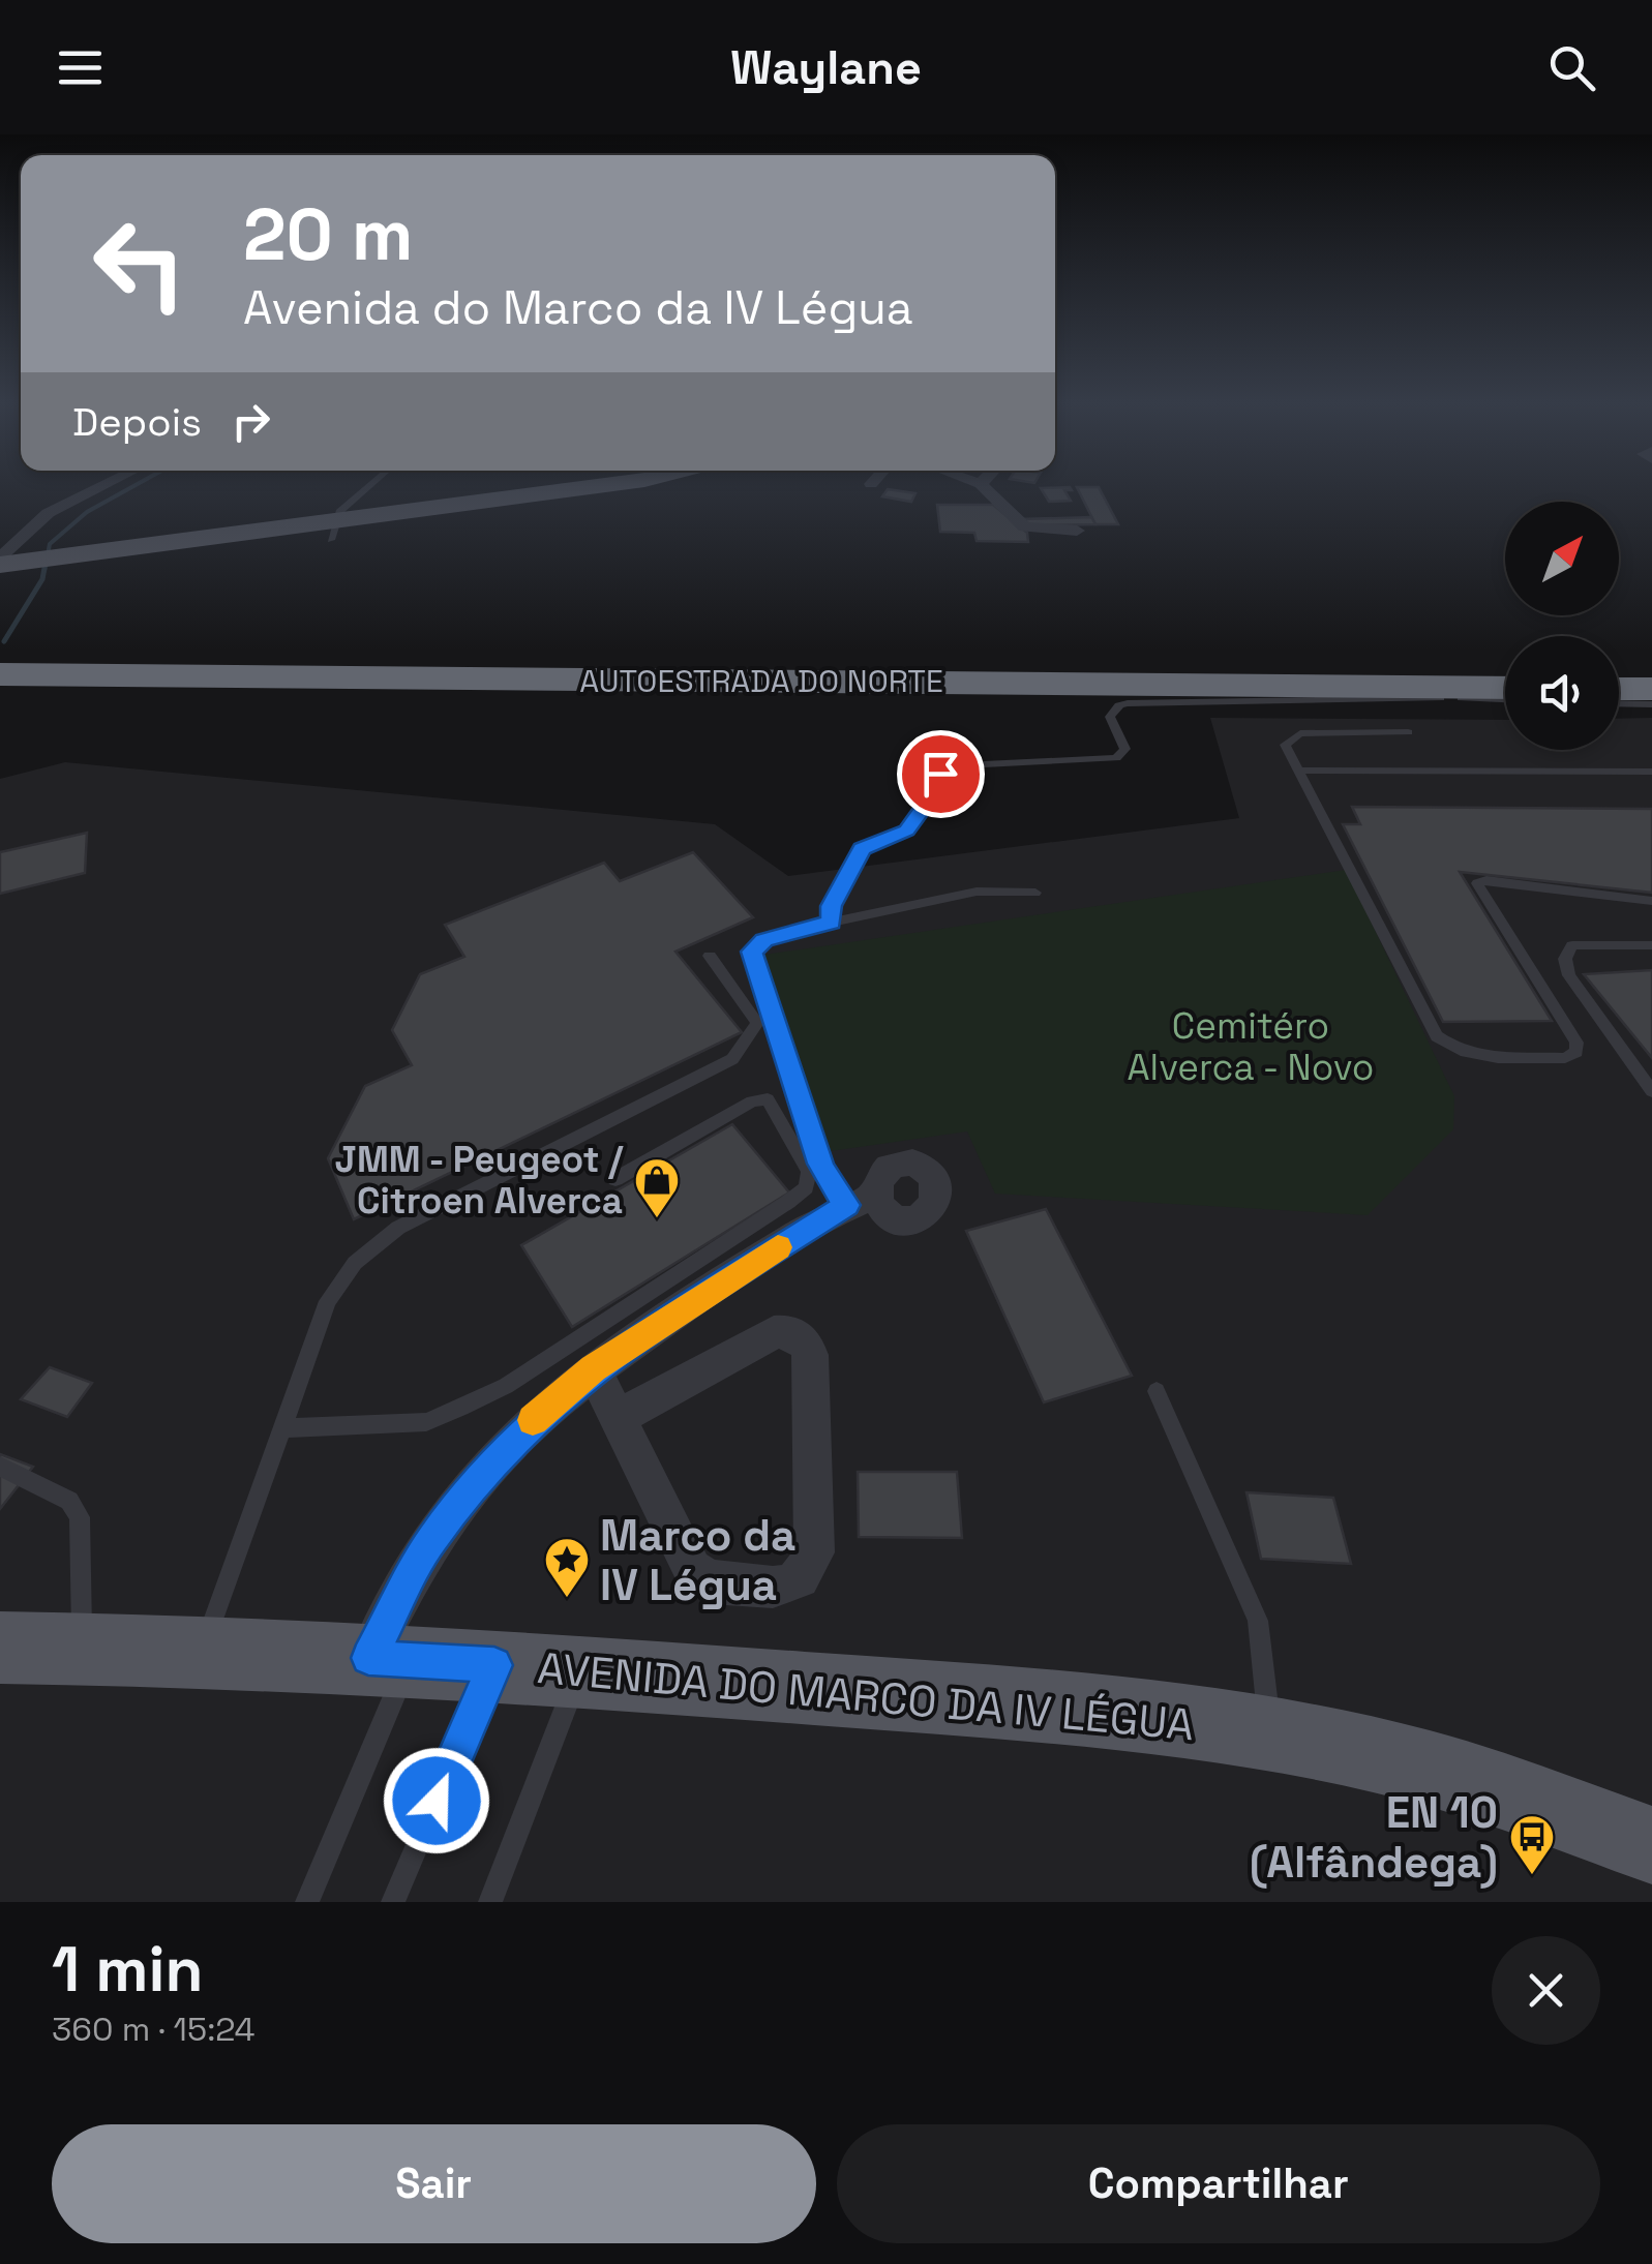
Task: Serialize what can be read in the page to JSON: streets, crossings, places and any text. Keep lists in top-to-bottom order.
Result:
{
  "streets": {
    "highway": ["AUTOESTRADA DO NORTE"],
    "main road": ["AVENIDA DO MARCO DA IV LÉGUA"]
  },
  "parks": ["Cemitéro Alverca - Novo"],
  "places": {
    "shop": ["JMM - Peugeot / Citroen Alverca"],
    "place": ["Marco da IV Légua"],
    "bus stop": ["EN 10 (Alfândega)"]
  },
  "north": "top right",
  "page": {
    "header": "Waylane",
    "turn": ["20 m", "Avenida do Marco da IV Légua"],
    "then": "Depois",
    "heading": ["1 min", "360 m · 15:24"],
    "buttons": ["Sair", "Compartilhar"]
  }
}
